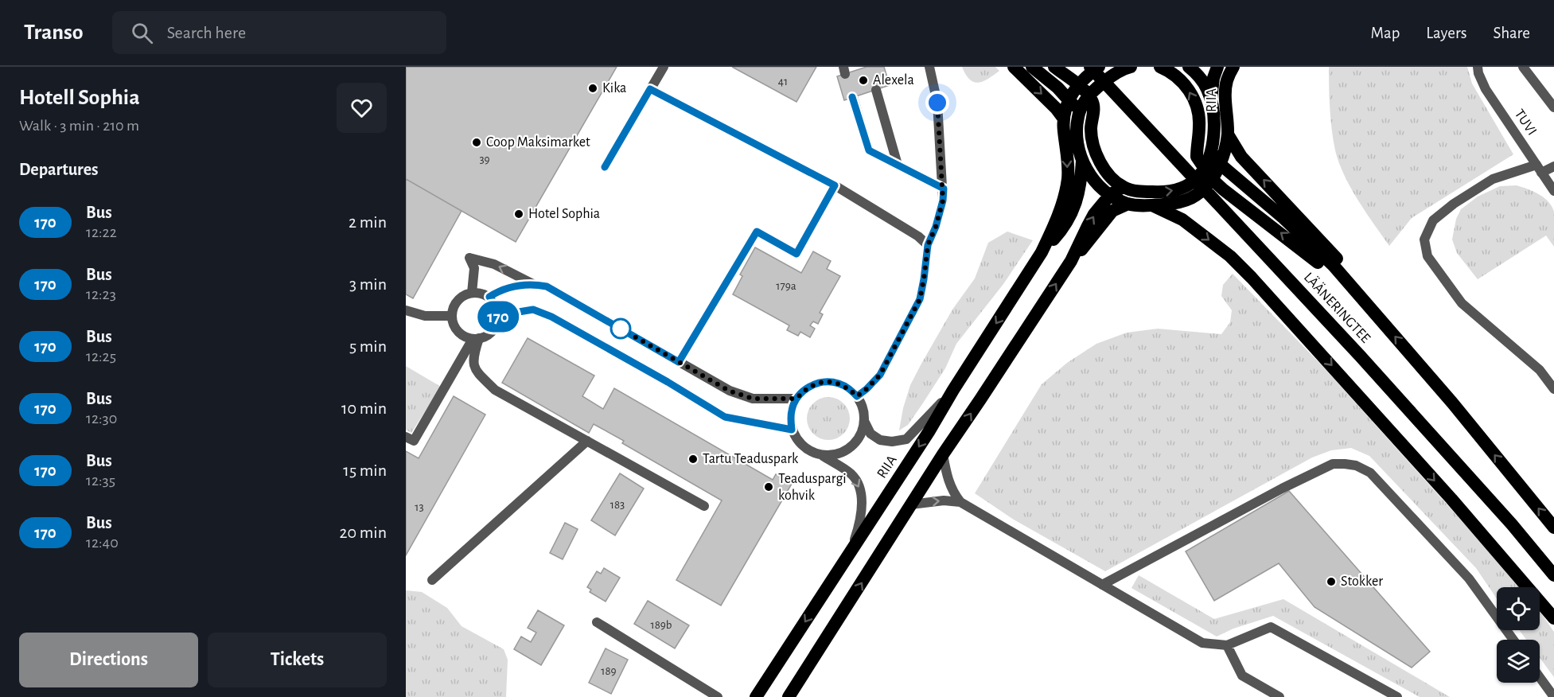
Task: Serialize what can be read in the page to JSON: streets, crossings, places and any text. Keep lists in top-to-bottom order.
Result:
{
  "streets": {
    "highway": ["RIIA", "LÄÄNERINGTEE"],
    "street": ["TUVI"]
  },
  "places": [
    "Alexela",
    "Kika",
    "Coop Maksimarket",
    "Hotel Sophia",
    "Tartu Teaduspark",
    "Teaduspargi kohvik",
    "Stokker"
  ],
  "lines": ["bus line 170"],
  "house_numbers": [
    "41",
    "39",
    "179a",
    "183",
    "13",
    "189b",
    "189"
  ],
  "page": {
    "header": "Transo",
    "search": "Search here",
    "nav": ["Map", "Layers", "Share"],
    "heading": [
      ["Hotell Sophia", "Walk · 3 min · 210 m"],
      "Departures"
    ],
    "on_map": "170",
    "list": [
      {
        "mark": "170",
        "name": "Bus",
        "note": "12:22",
        "value": "2 min"
      },
      {
        "mark": "170",
        "name": "Bus",
        "note": "12:23",
        "value": "3 min"
      },
      {
        "mark": "170",
        "name": "Bus",
        "note": "12:25",
        "value": "5 min"
      },
      {
        "mark": "170",
        "name": "Bus",
        "note": "12:30",
        "value": "10 min"
      },
      {
        "mark": "170",
        "name": "Bus",
        "note": "12:35",
        "value": "15 min"
      },
      {
        "mark": "170",
        "name": "Bus",
        "note": "12:40",
        "value": "20 min"
      }
    ],
    "buttons": ["Directions", "Tickets"]
  }
}
